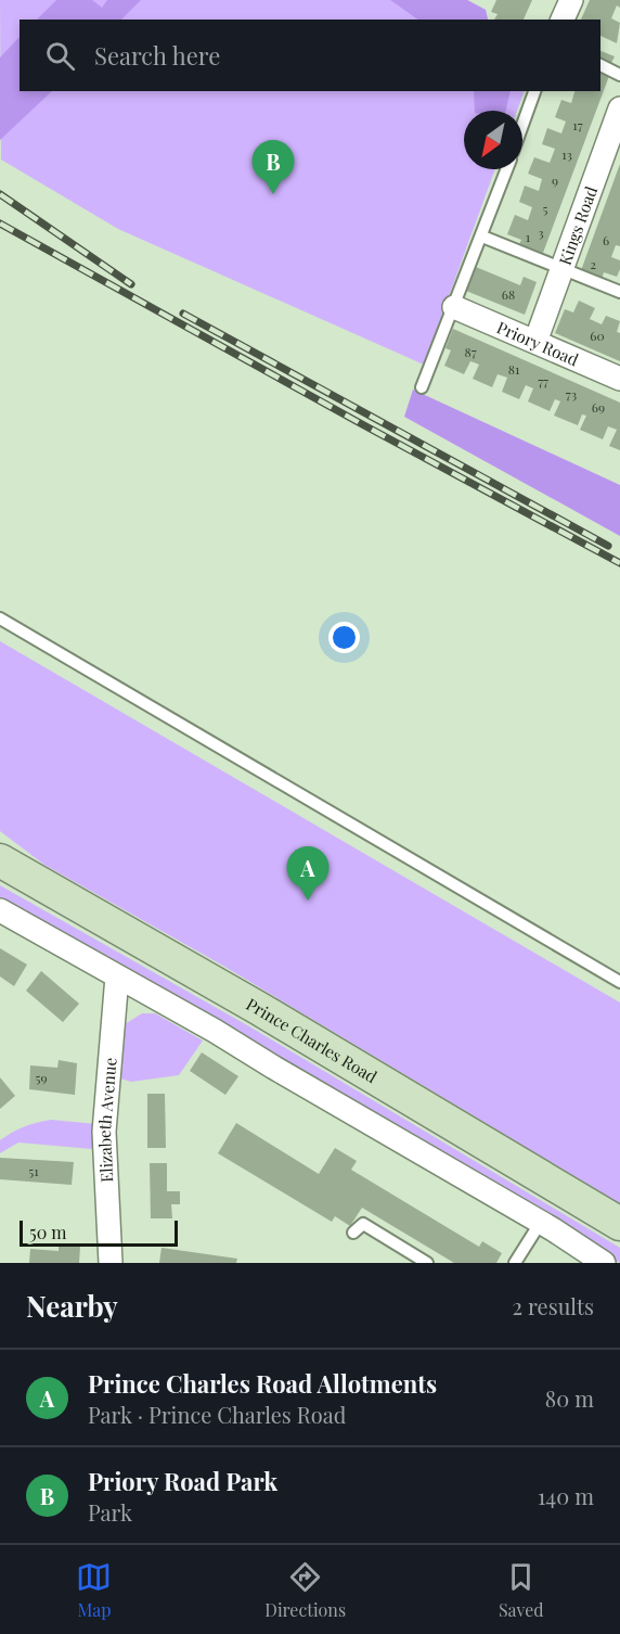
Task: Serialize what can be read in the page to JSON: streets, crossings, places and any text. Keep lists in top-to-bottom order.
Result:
{
  "streets": {
    "street": [
      "Kings Road",
      "Priory Road",
      "Prince Charles Road",
      "Elizabeth Avenue"
    ]
  },
  "crossings": [
    ["Kings Road", "Priory Road"]
  ],
  "house_numbers": [
    "17",
    "13",
    "9",
    "5",
    "3",
    "1",
    "6",
    "2",
    "68",
    "60",
    "87",
    "81",
    "77",
    "73",
    "69",
    "59",
    "51"
  ],
  "scale_bar": "50 m",
  "north": "bottom left",
  "page": {
    "search": "Search here",
    "pins": ["B", "A"],
    "scale": "50 m",
    "heading": ["Nearby", "2 results"],
    "list": [
      {
        "mark": "A",
        "name": "Prince Charles Road Allotments",
        "note": "Park · Prince Charles Road",
        "value": "80 m"
      },
      {
        "mark": "B",
        "name": "Priory Road Park",
        "note": "Park",
        "value": "140 m"
      }
    ],
    "nav": ["Map", "Directions", "Saved"]
  }
}
